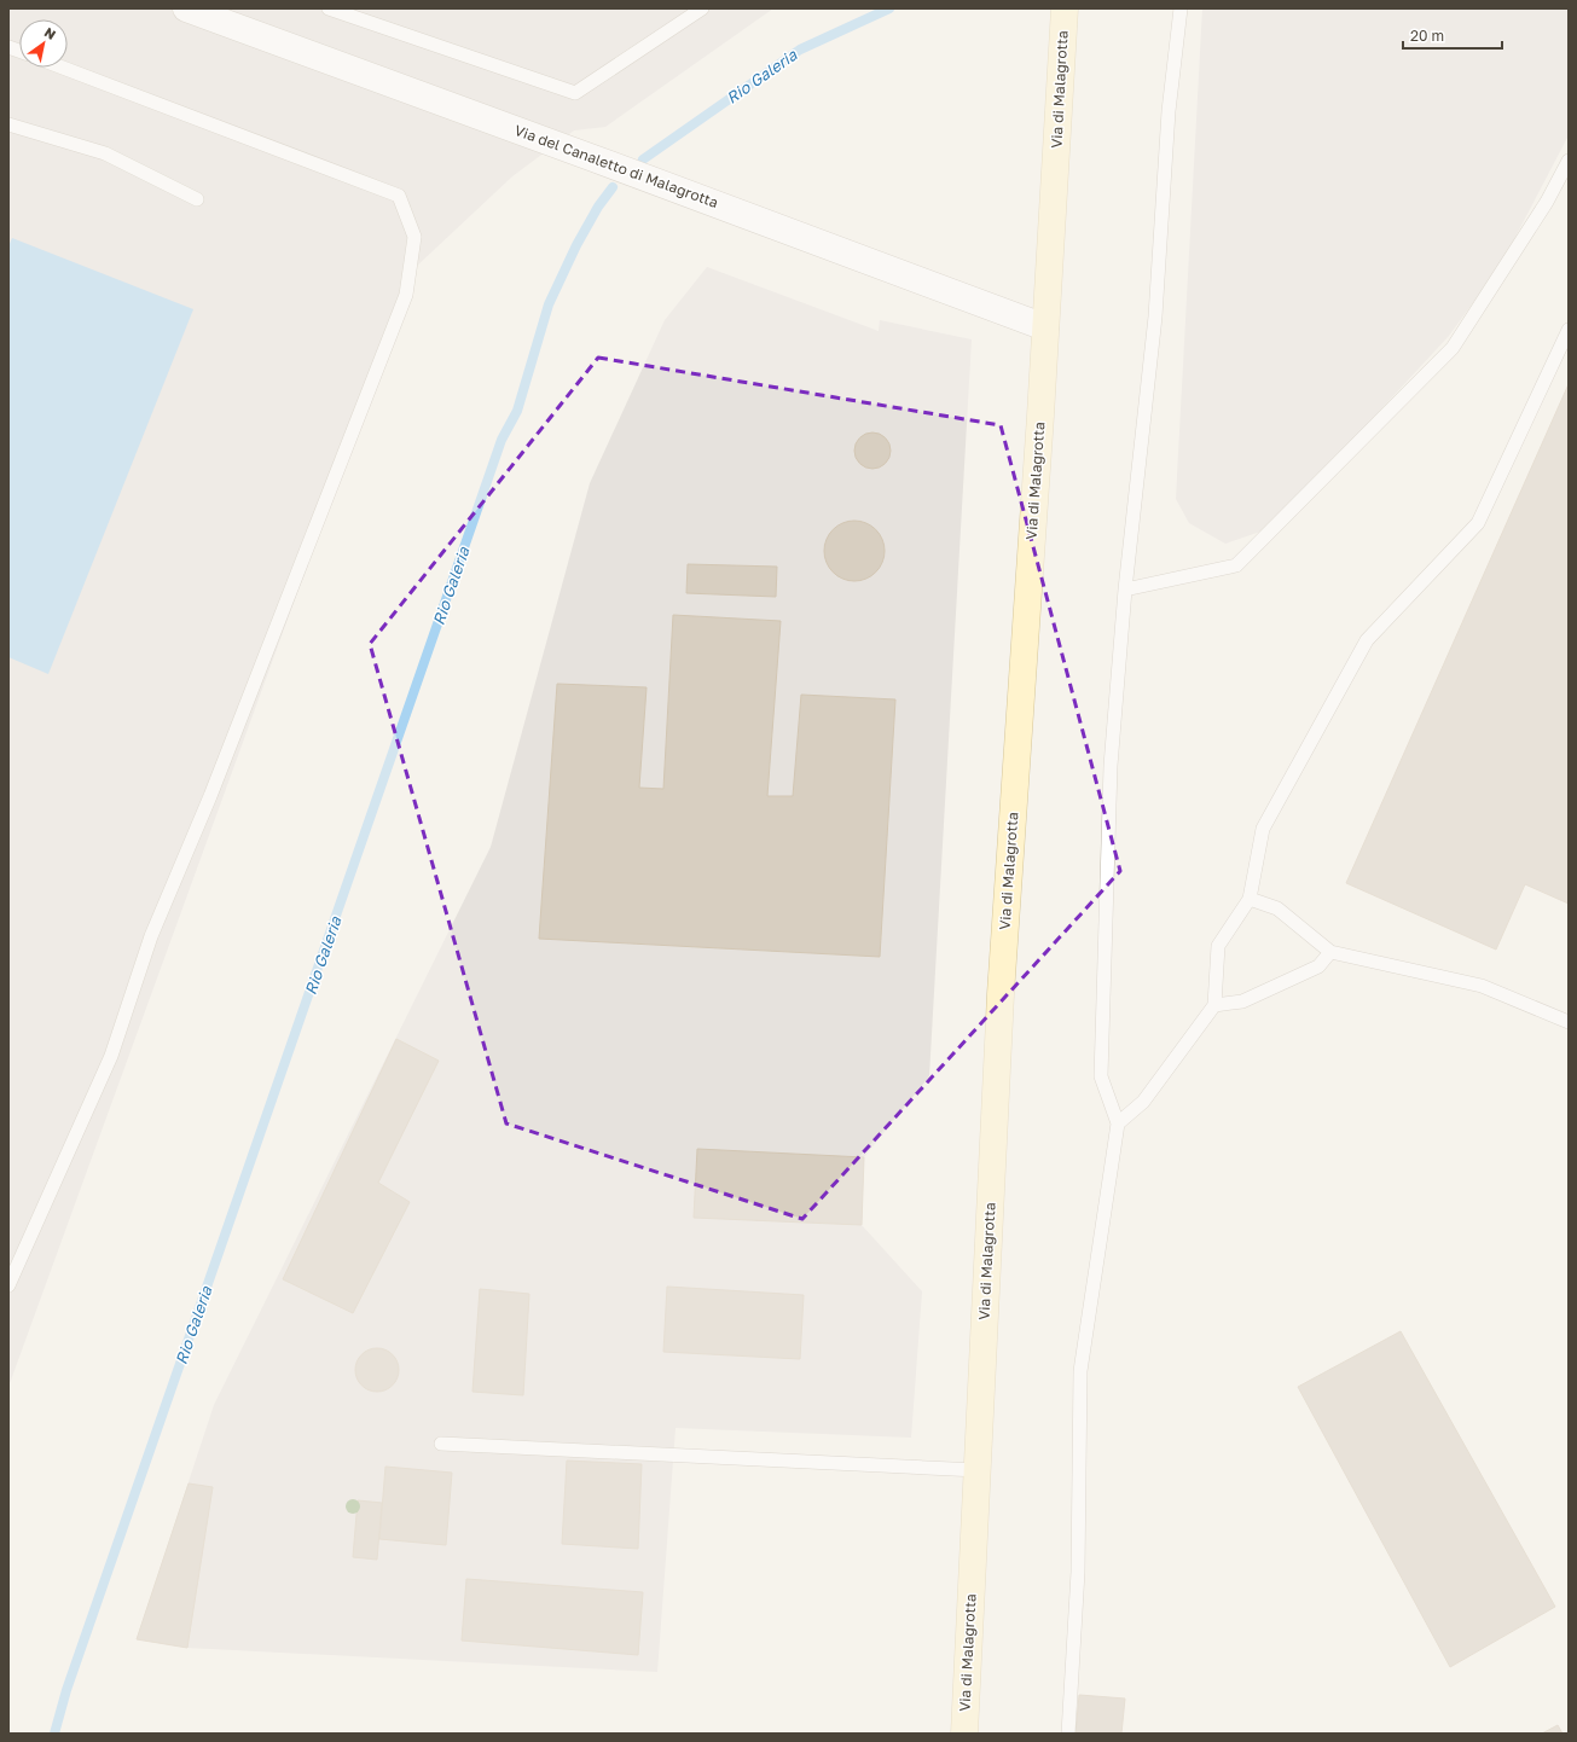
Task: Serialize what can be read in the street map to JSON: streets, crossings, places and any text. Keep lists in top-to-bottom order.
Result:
{
  "streets": {
    "main road": ["Via di Malagrotta"],
    "street": ["Via del Canaletto di Malagrotta"]
  },
  "crossings": [
    ["Via di Malagrotta", "Via del Canaletto di Malagrotta"]
  ],
  "water": ["Rio Galeria"],
  "scale_bar": "20 m",
  "north": "top right"
}
